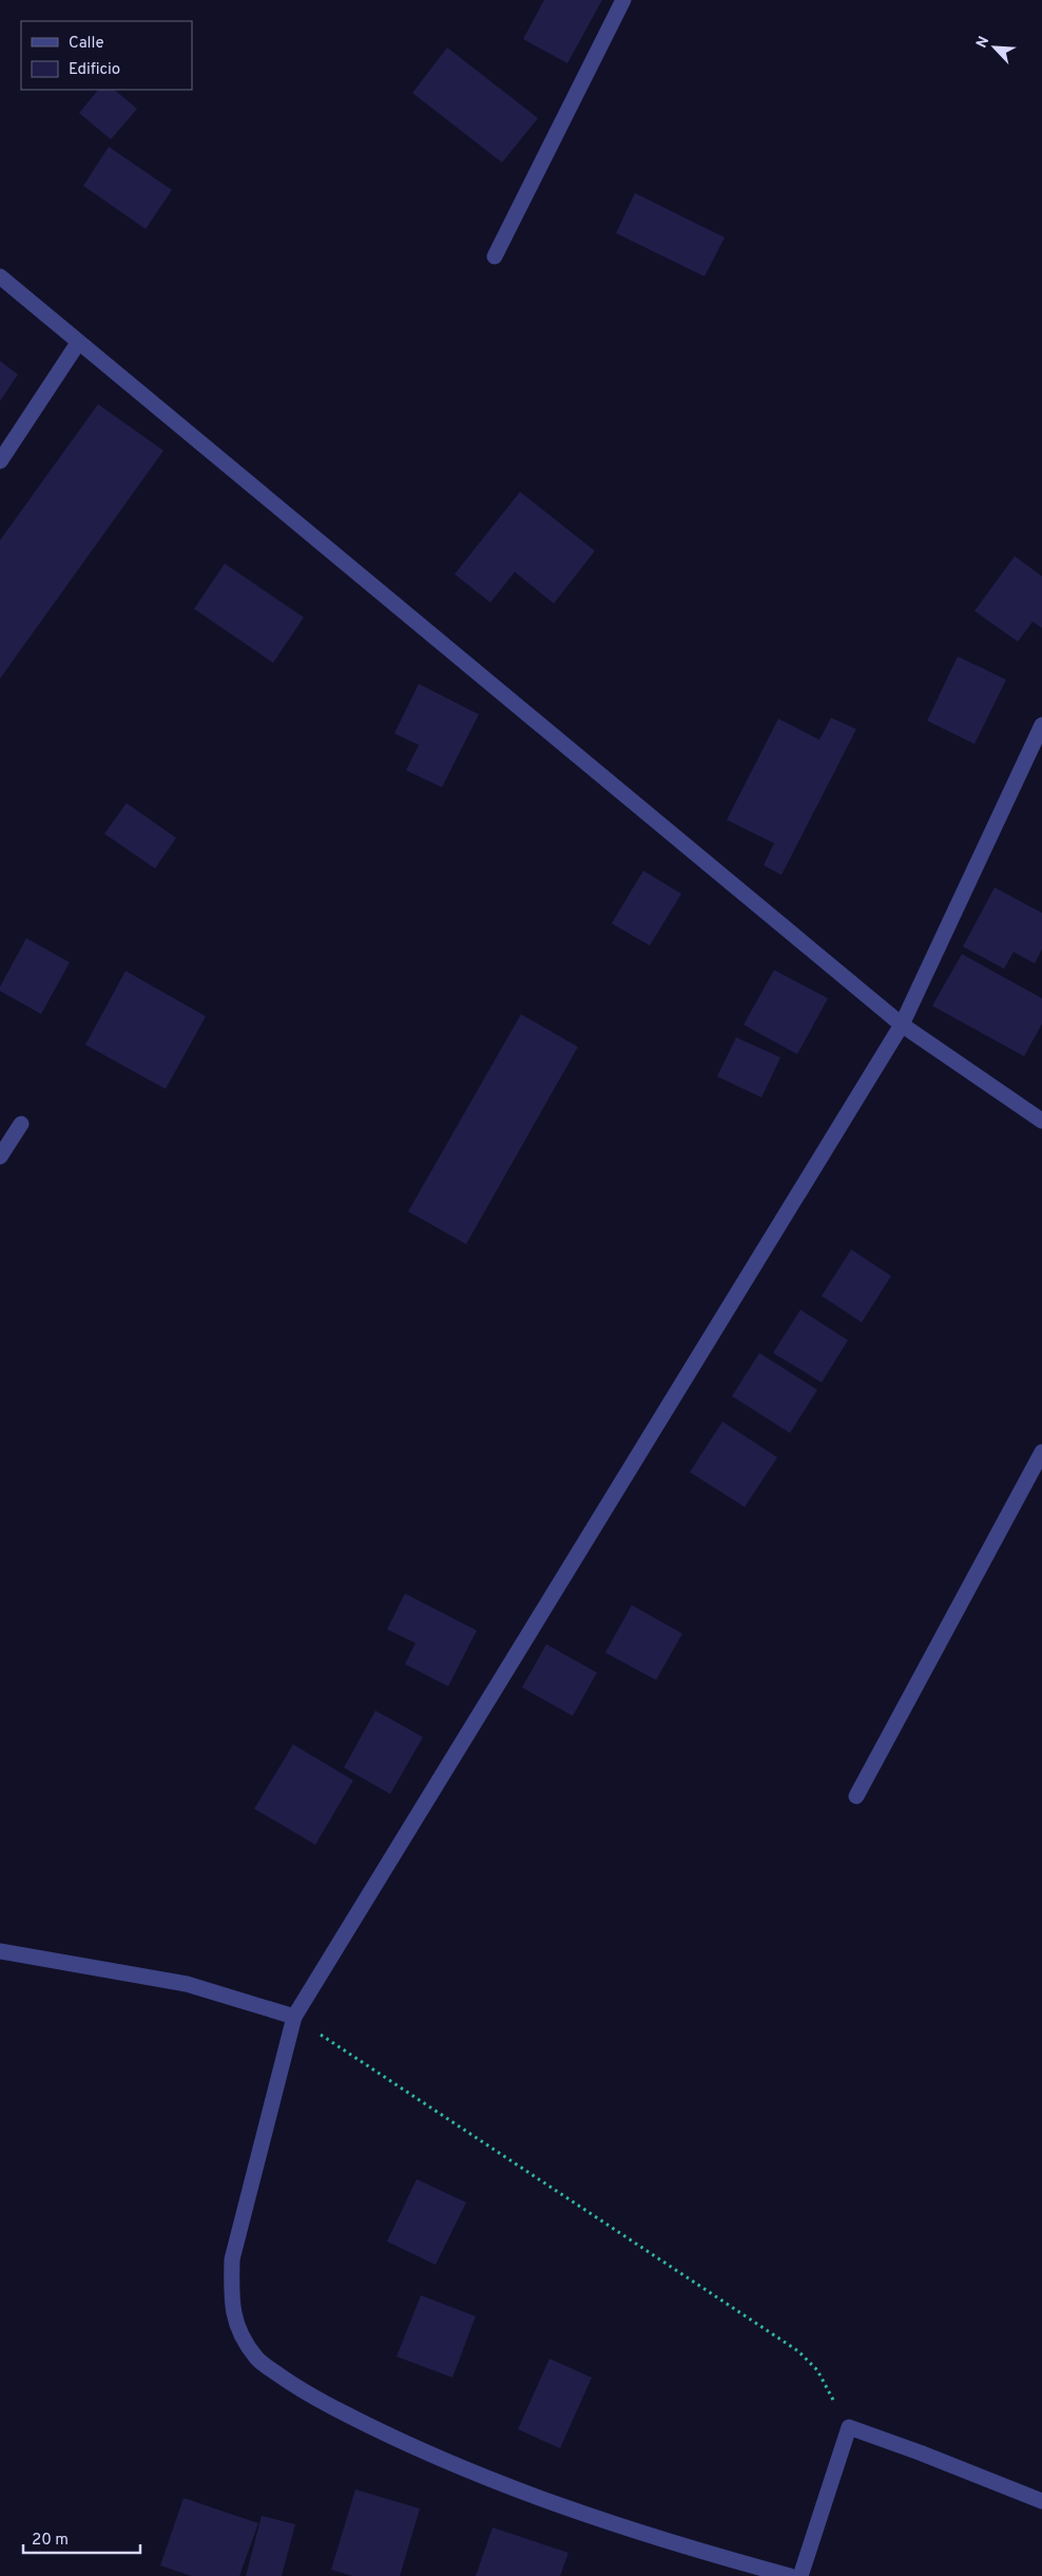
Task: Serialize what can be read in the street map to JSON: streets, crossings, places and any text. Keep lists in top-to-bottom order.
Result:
{
  "legend": ["Calle", "Edificio"],
  "scale_bar": "20 m",
  "north": "top left"
}
